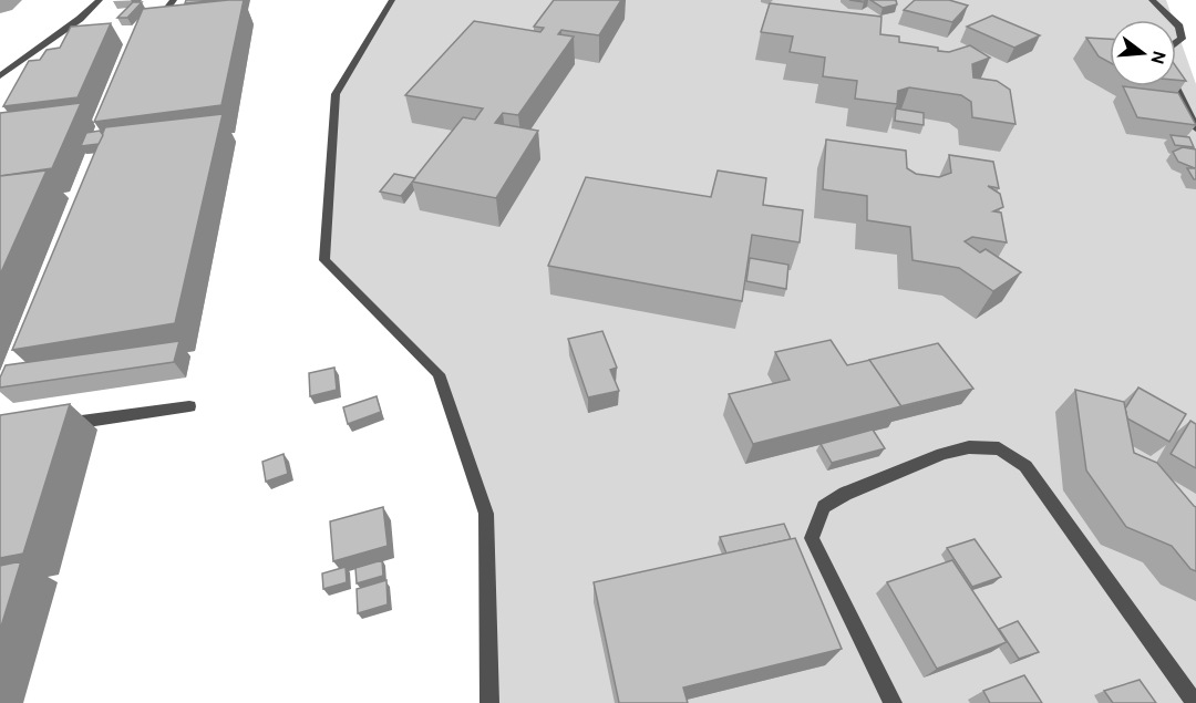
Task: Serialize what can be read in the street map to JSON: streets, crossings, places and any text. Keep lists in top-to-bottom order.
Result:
{
  "north": "right"
}
